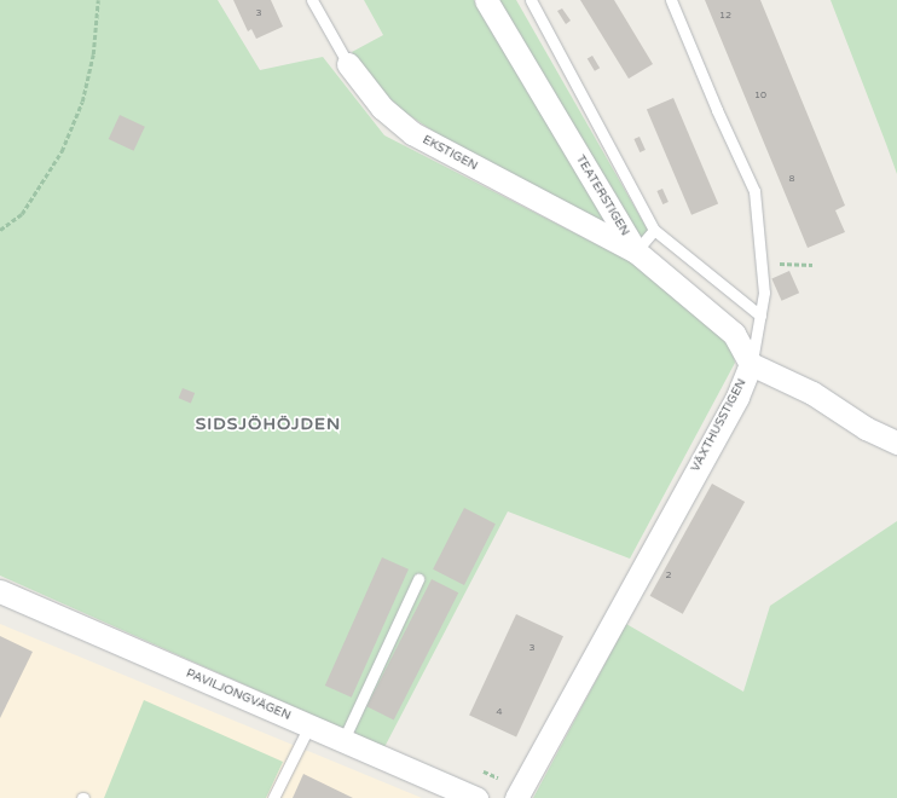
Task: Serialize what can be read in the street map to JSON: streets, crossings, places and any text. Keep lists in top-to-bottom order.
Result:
{
  "streets": {
    "street": [
      "EKSTIGEN",
      "TEATERSTIGEN",
      "VÄXTHUSSTIGEN",
      "PAVILJONGVÄGEN"
    ]
  },
  "crossings": [
    ["EKSTIGEN", "TEATERSTIGEN"],
    ["TEATERSTIGEN", "VÄXTHUSSTIGEN"]
  ],
  "districts": ["SIDSJÖHÖJDEN"],
  "house_numbers": [
    "3",
    "12",
    "10",
    "8",
    "2",
    "3",
    "4"
  ]
}
